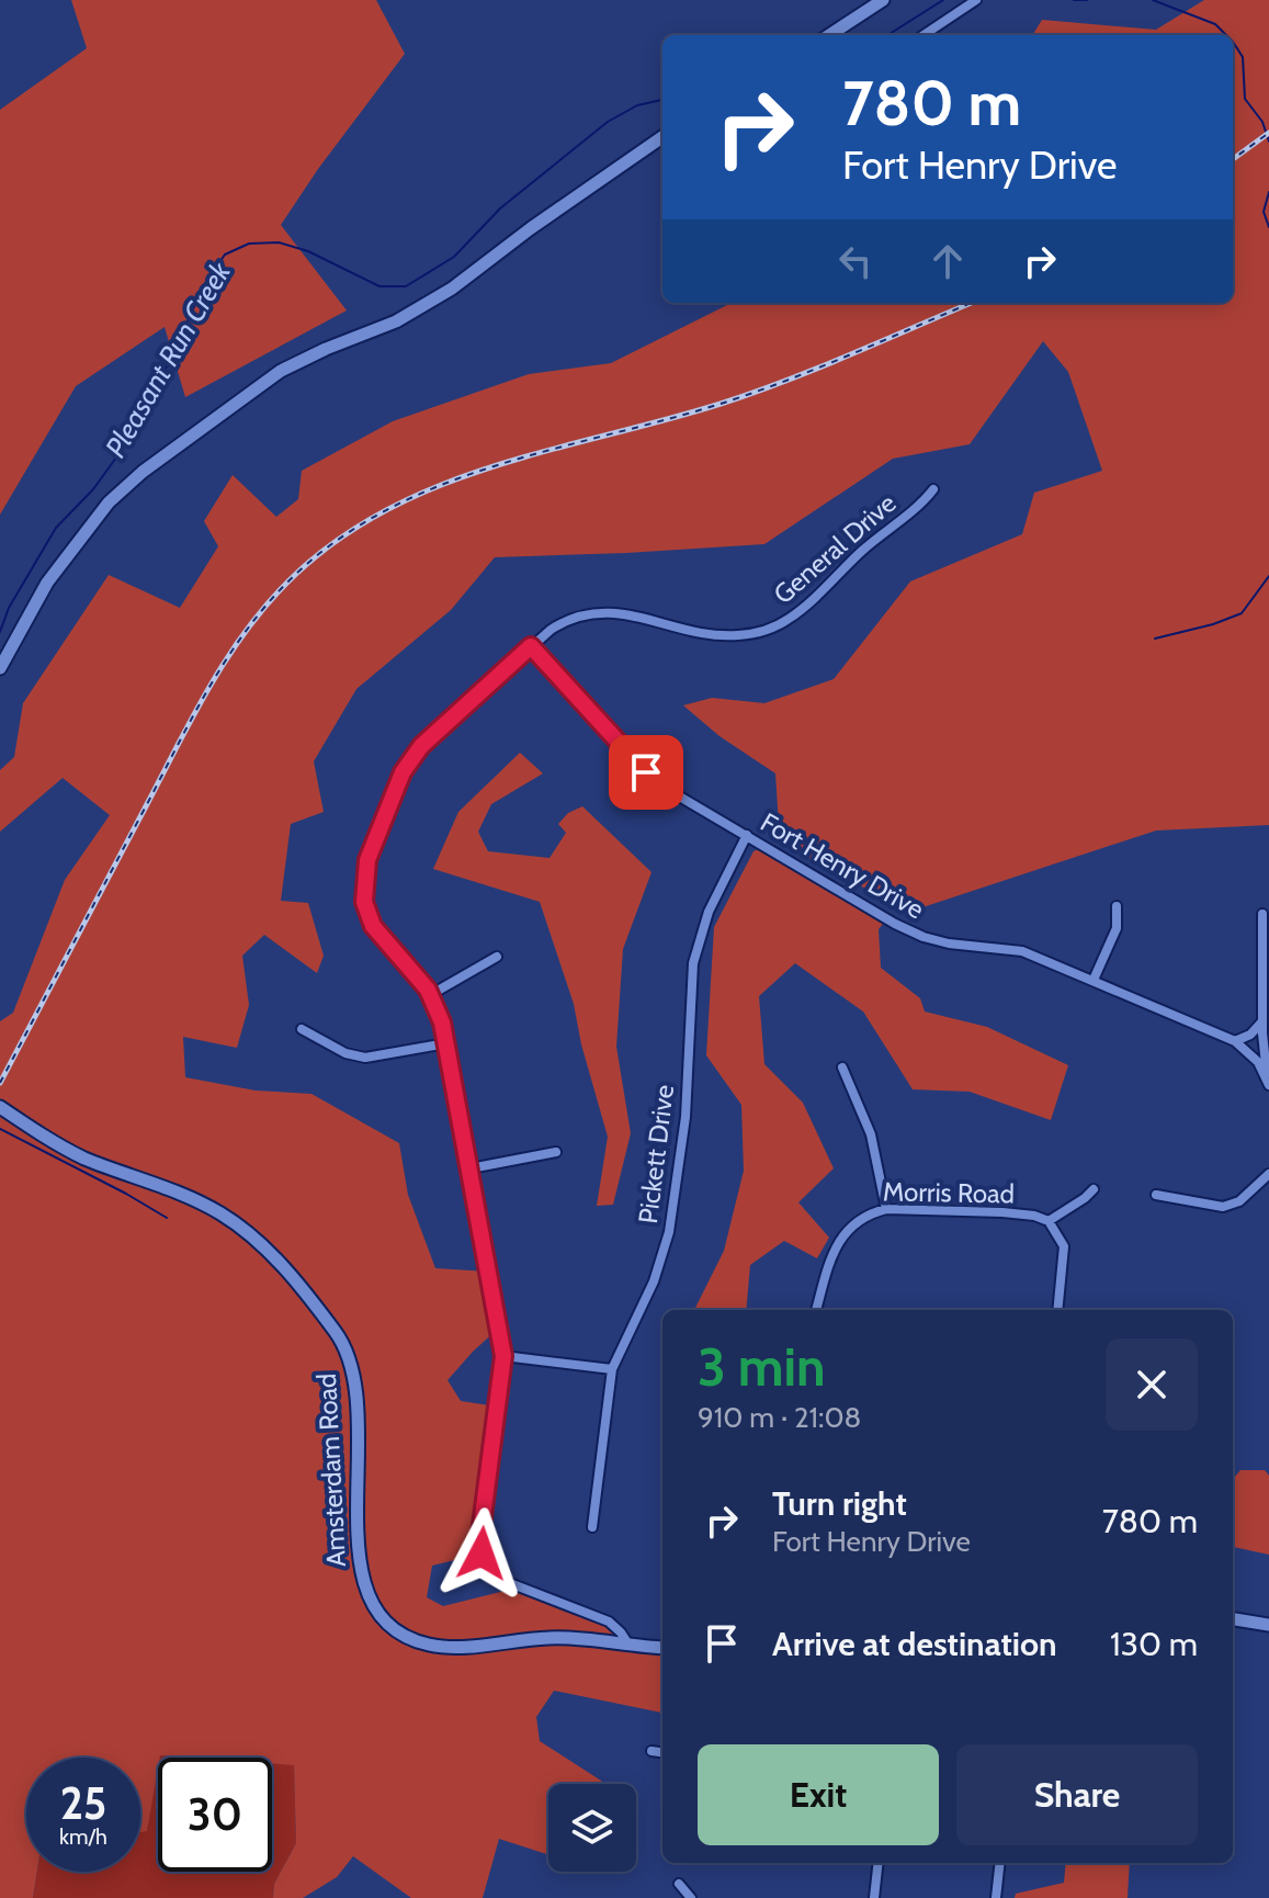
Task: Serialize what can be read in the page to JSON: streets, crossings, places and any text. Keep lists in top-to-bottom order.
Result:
{
  "streets": {
    "street": [
      "General Drive",
      "Fort Henry Drive",
      "Pickett Drive",
      "Morris Road",
      "Amsterdam Road"
    ]
  },
  "crossings": [
    ["General Drive", "Fort Henry Drive"],
    ["General Drive", "Amsterdam Road"],
    ["Fort Henry Drive", "Pickett Drive"]
  ],
  "water": ["Pleasant Run Creek"],
  "page": {
    "turn": ["780 m", "Fort Henry Drive"],
    "heading": ["3 min", "910 m · 21:08"],
    "list": [
      {
        "name": "Turn right",
        "note": "Fort Henry Drive",
        "value": "780 m"
      },
      {
        "name": "Arrive at destination",
        "value": "130 m"
      }
    ],
    "buttons": ["Exit", "Share"],
    "speed": "25 km/h",
    "limit": "30"
  }
}
